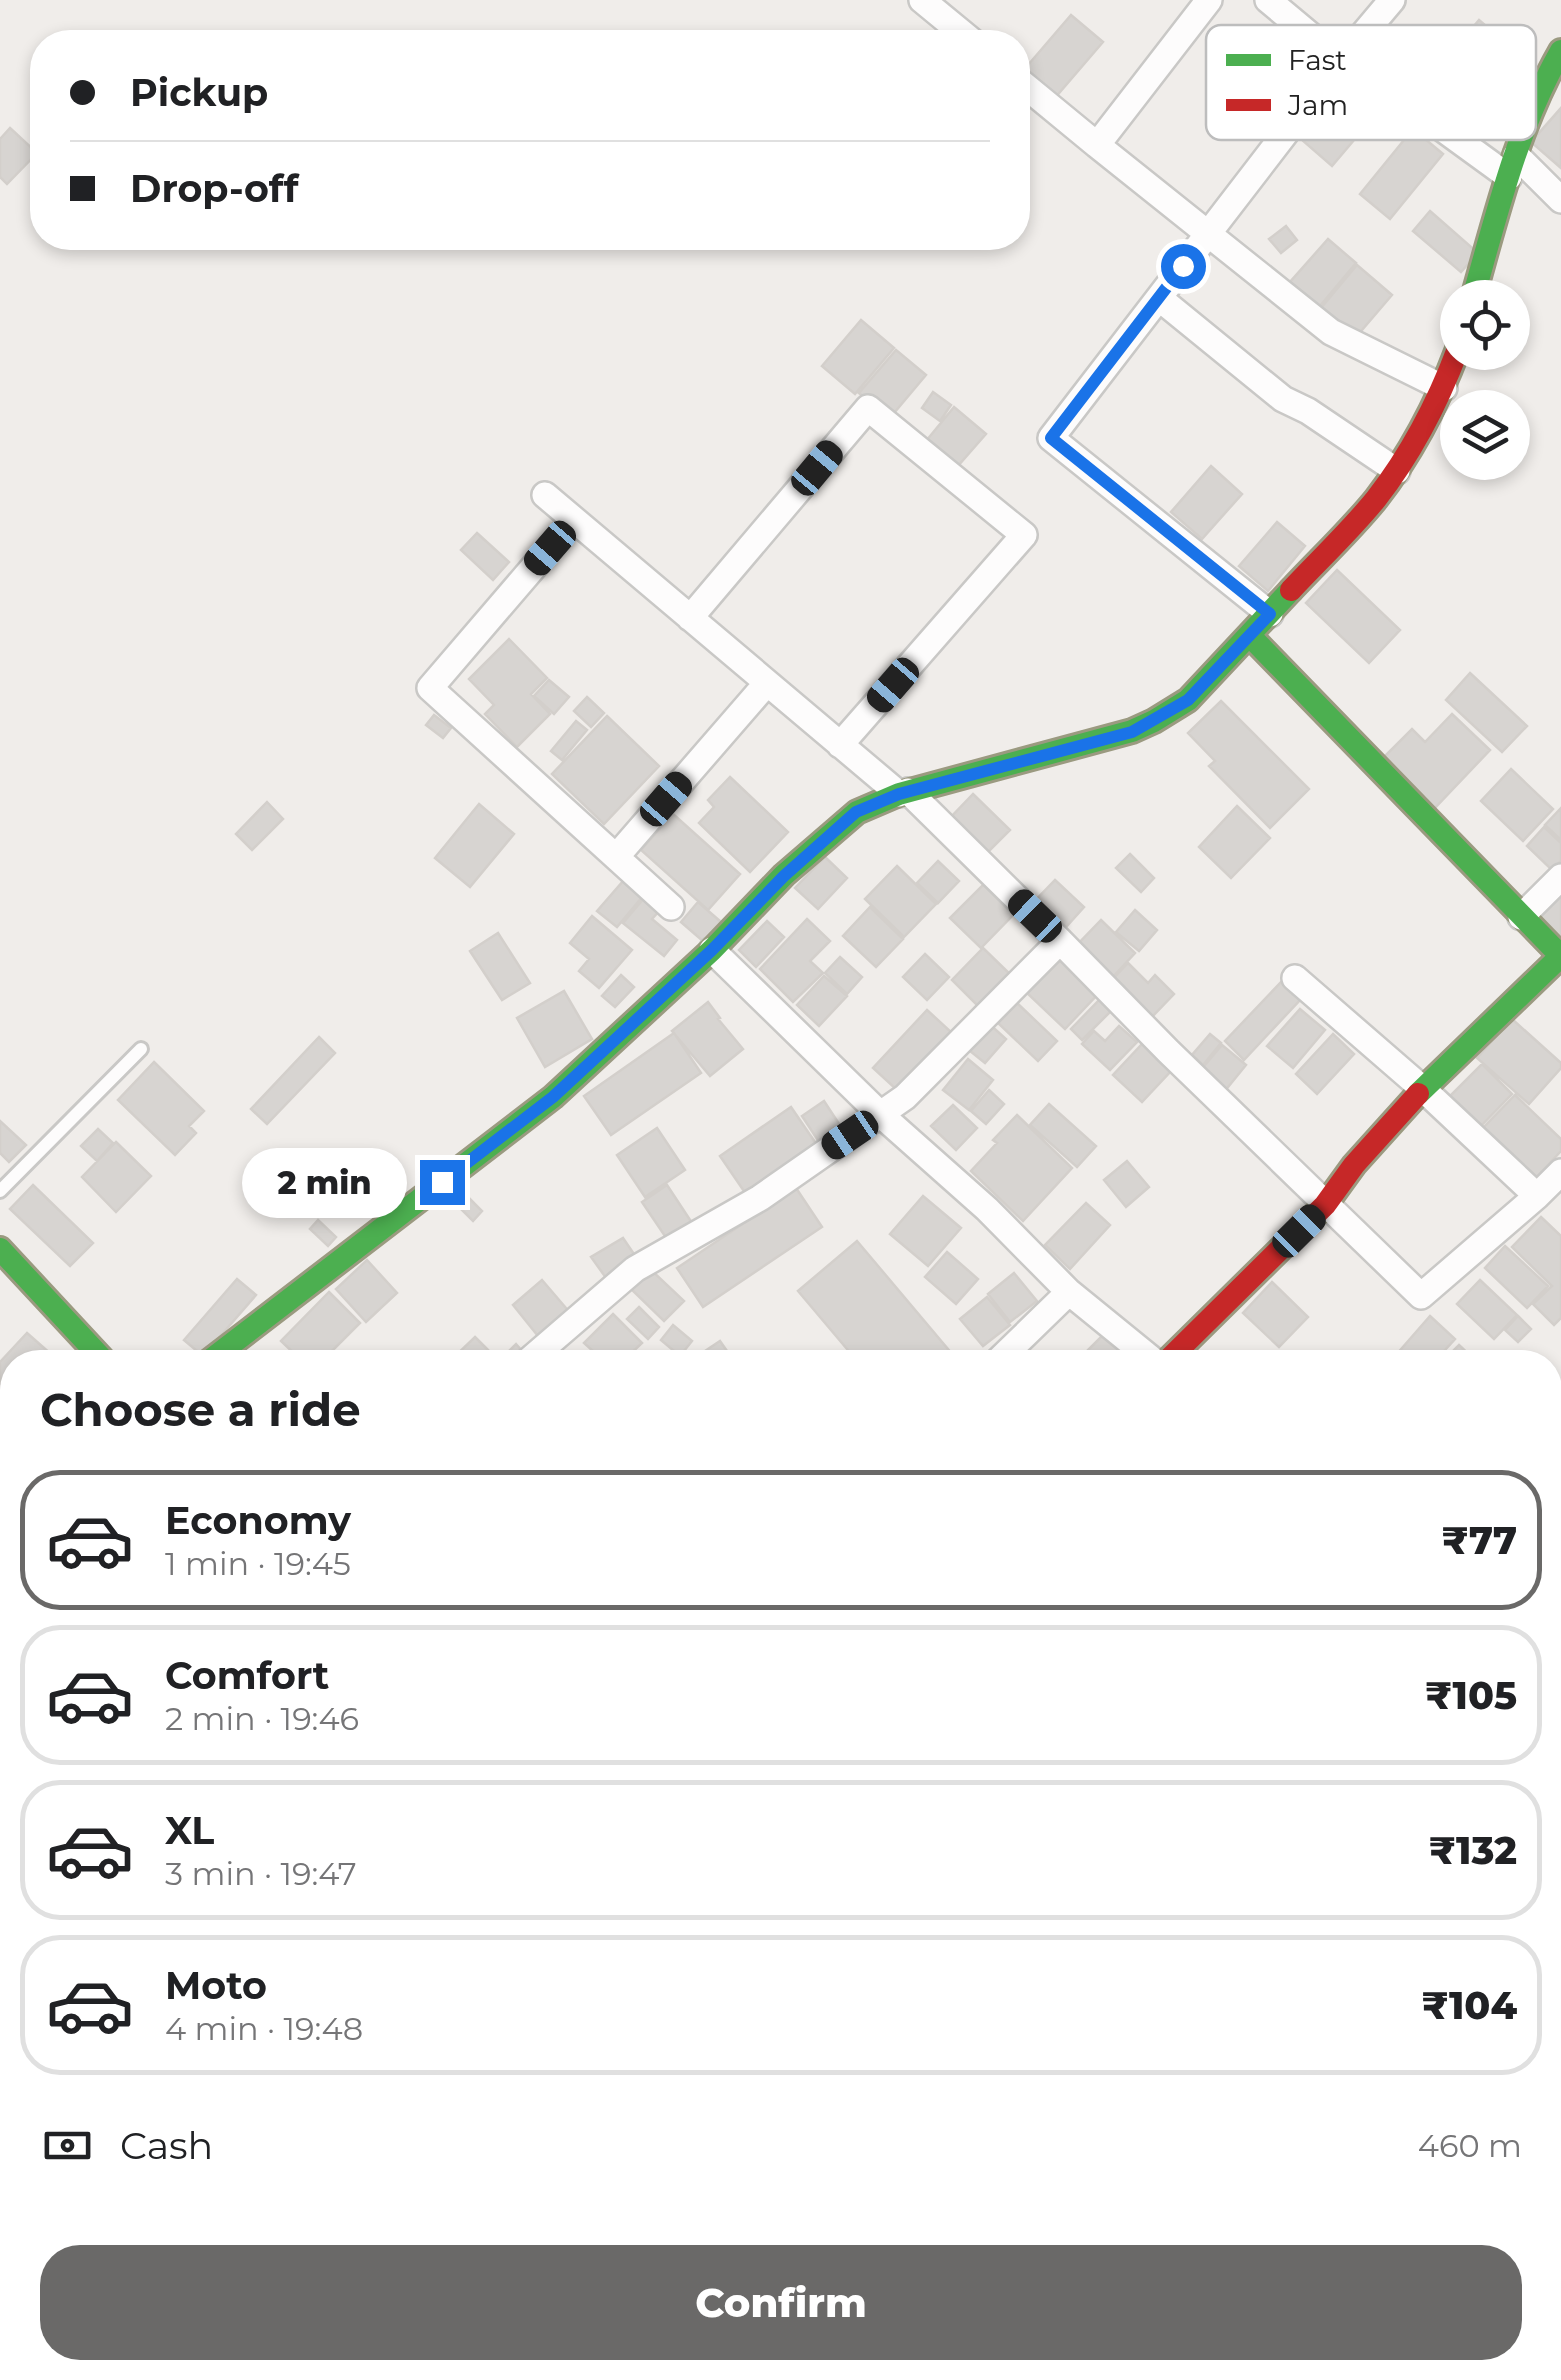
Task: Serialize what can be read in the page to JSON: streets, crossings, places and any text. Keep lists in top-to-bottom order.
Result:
{
  "legend": ["Fast", "Jam"],
  "page": {
    "banner": ["Pickup", "Drop-off"],
    "bubble": "2 min",
    "heading": "Choose a ride",
    "list": [
      {
        "name": "Economy",
        "note": "1 min · 19:45",
        "value": "₹77"
      },
      {
        "name": "Comfort",
        "note": "2 min · 19:46",
        "value": "₹105"
      },
      {
        "name": "XL",
        "note": "3 min · 19:47",
        "value": "₹132"
      },
      {
        "name": "Moto",
        "note": "4 min · 19:48",
        "value": "₹104"
      }
    ],
    "pay": ["Cash", "460 m"],
    "buttons": "Confirm"
  }
}
